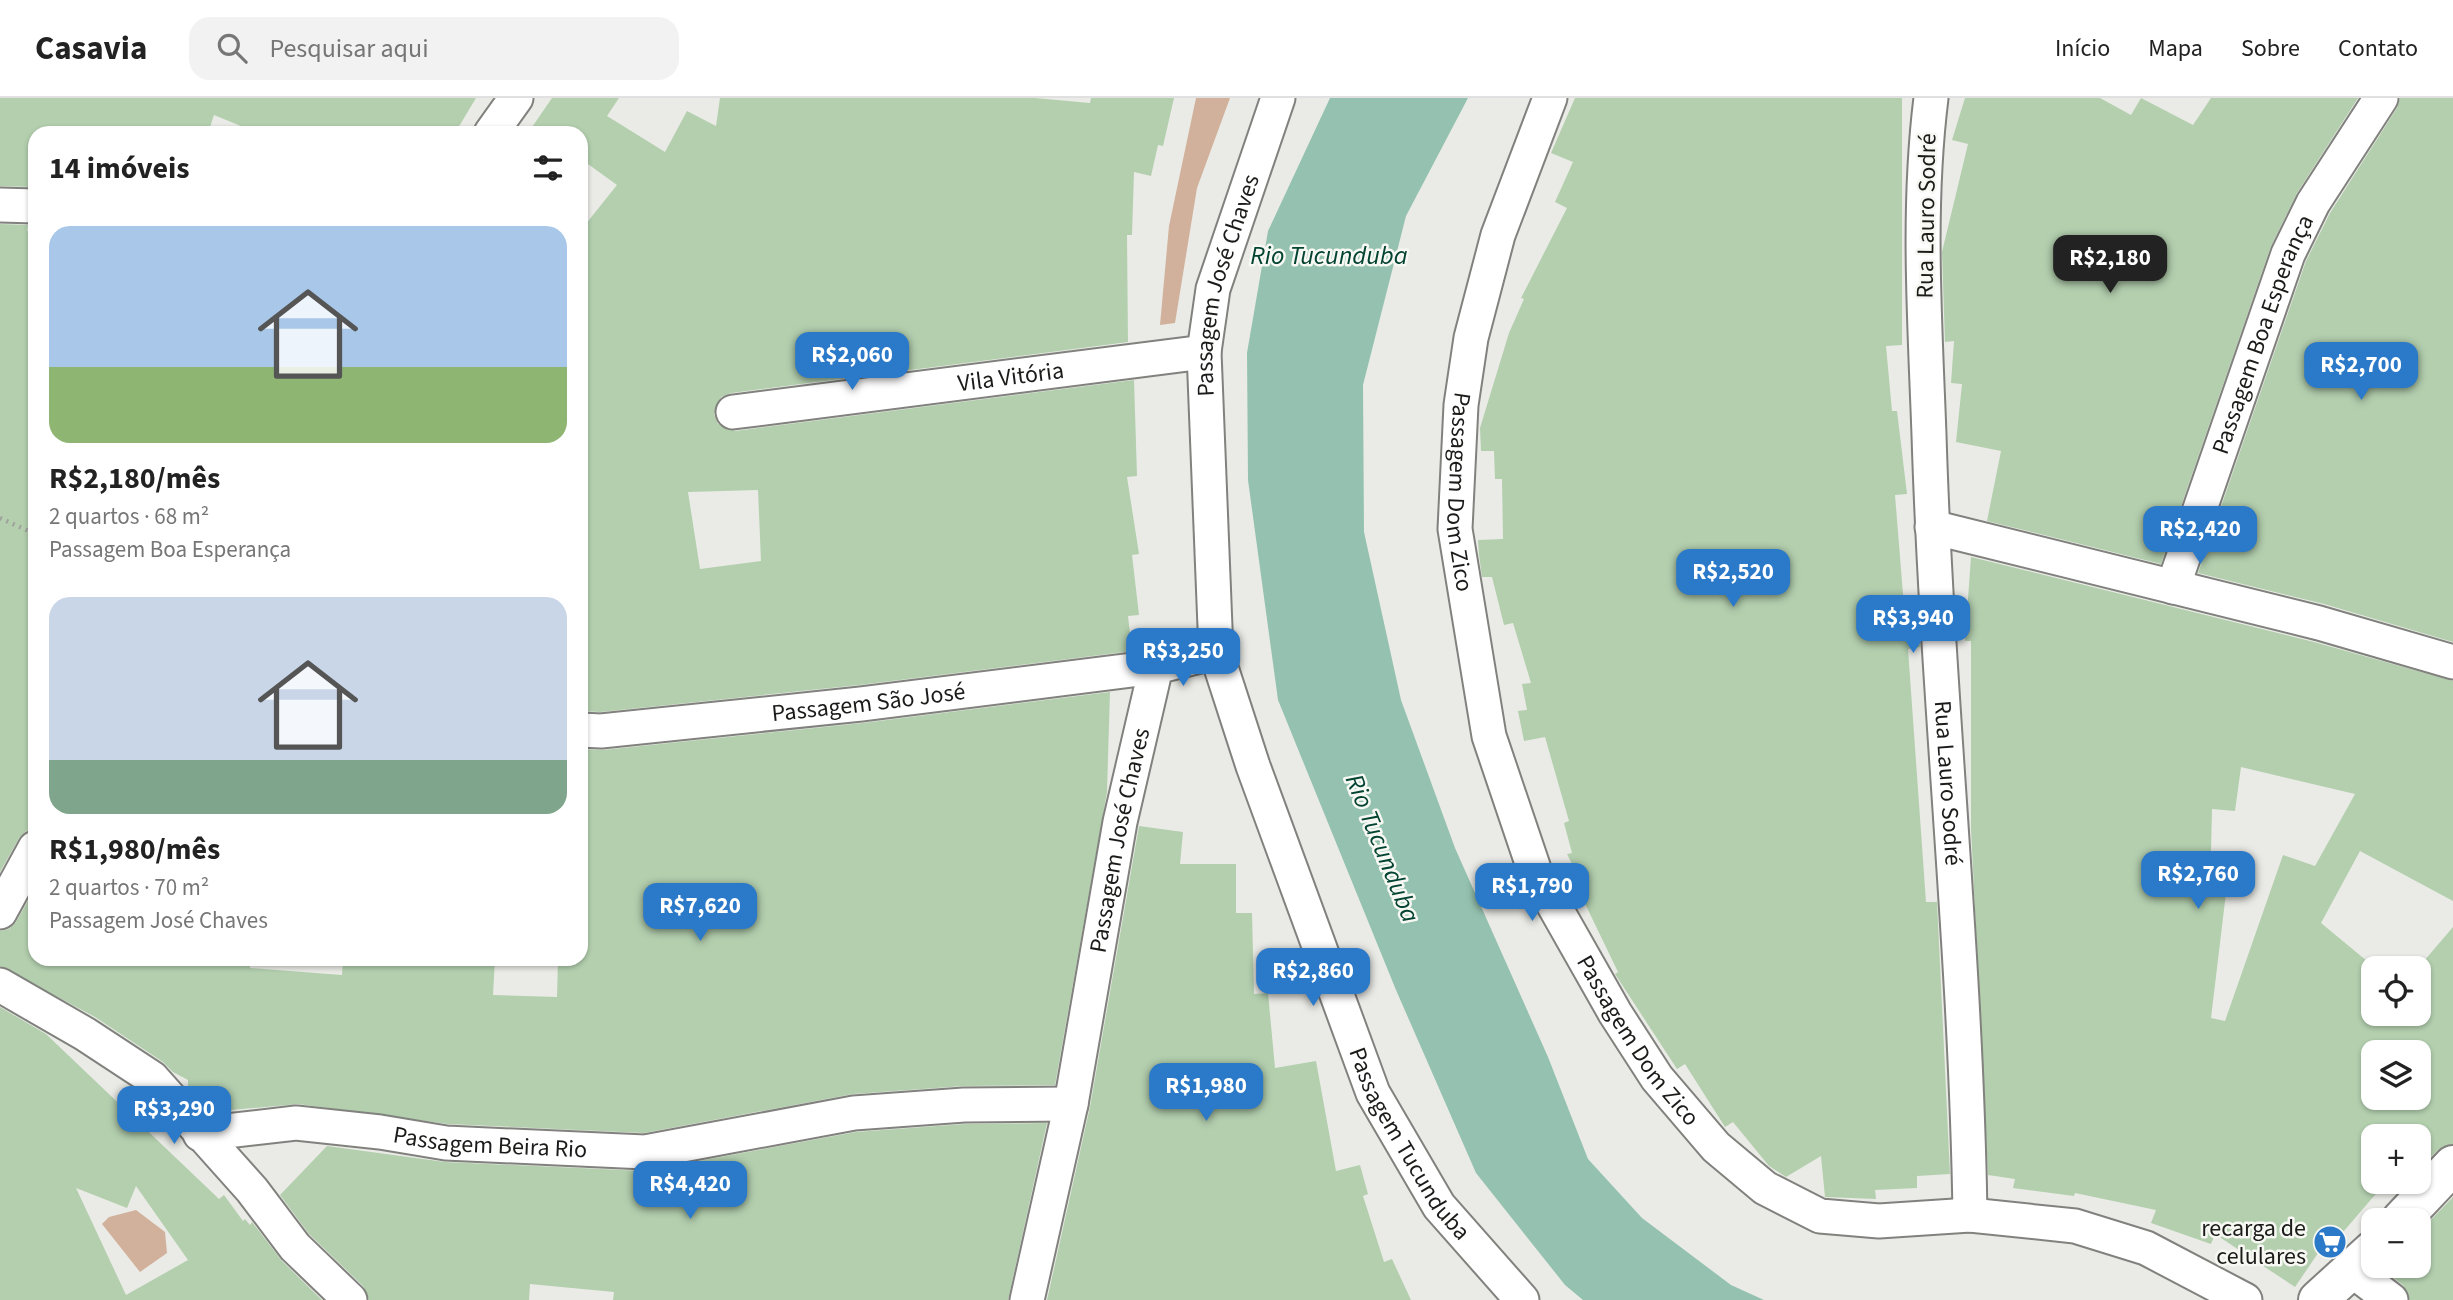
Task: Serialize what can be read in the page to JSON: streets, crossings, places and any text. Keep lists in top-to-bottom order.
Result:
{
  "streets": {
    "street": [
      "Rua Lauro Sodré",
      "Passagem José Chaves",
      "Passagem Boa Esperança",
      "Vila Vitória",
      "Passagem Dom Zico",
      "Passagem São José",
      "Passagem Beira Rio",
      "Passagem Tucunduba"
    ]
  },
  "crossings": [
    ["Rua Lauro Sodré", "Passagem Dom Zico"],
    ["Passagem José Chaves", "Vila Vitória"],
    ["Passagem José Chaves", "Passagem São José"],
    ["Passagem José Chaves", "Passagem Beira Rio"],
    ["Passagem José Chaves", "Passagem Tucunduba"]
  ],
  "water": ["Rio Tucunduba"],
  "places": {
    "supermarket": ["recarga de celulares"]
  },
  "page": {
    "header": "Casavia",
    "search": "Pesquisar aqui",
    "nav": [
      "Início",
      "Mapa",
      "Sobre",
      "Contato"
    ],
    "heading": "14 imóveis",
    "list": [
      {
        "name": "R$2,180/mês",
        "note": "2 quartos · 68 m² · Passagem Boa Esperança"
      },
      {
        "name": "R$1,980/mês",
        "note": "2 quartos · 70 m² · Passagem José Chaves"
      }
    ],
    "price": [
      "R$2,180",
      "R$2,060",
      "R$2,700",
      "R$2,420",
      "R$2,520",
      "R$3,940",
      "R$3,250",
      "R$2,760",
      "R$1,790",
      "R$7,620",
      "R$2,860",
      "R$1,980",
      "R$3,290",
      "R$4,420"
    ],
    "map_buttons": ["+", "−"]
  }
}
